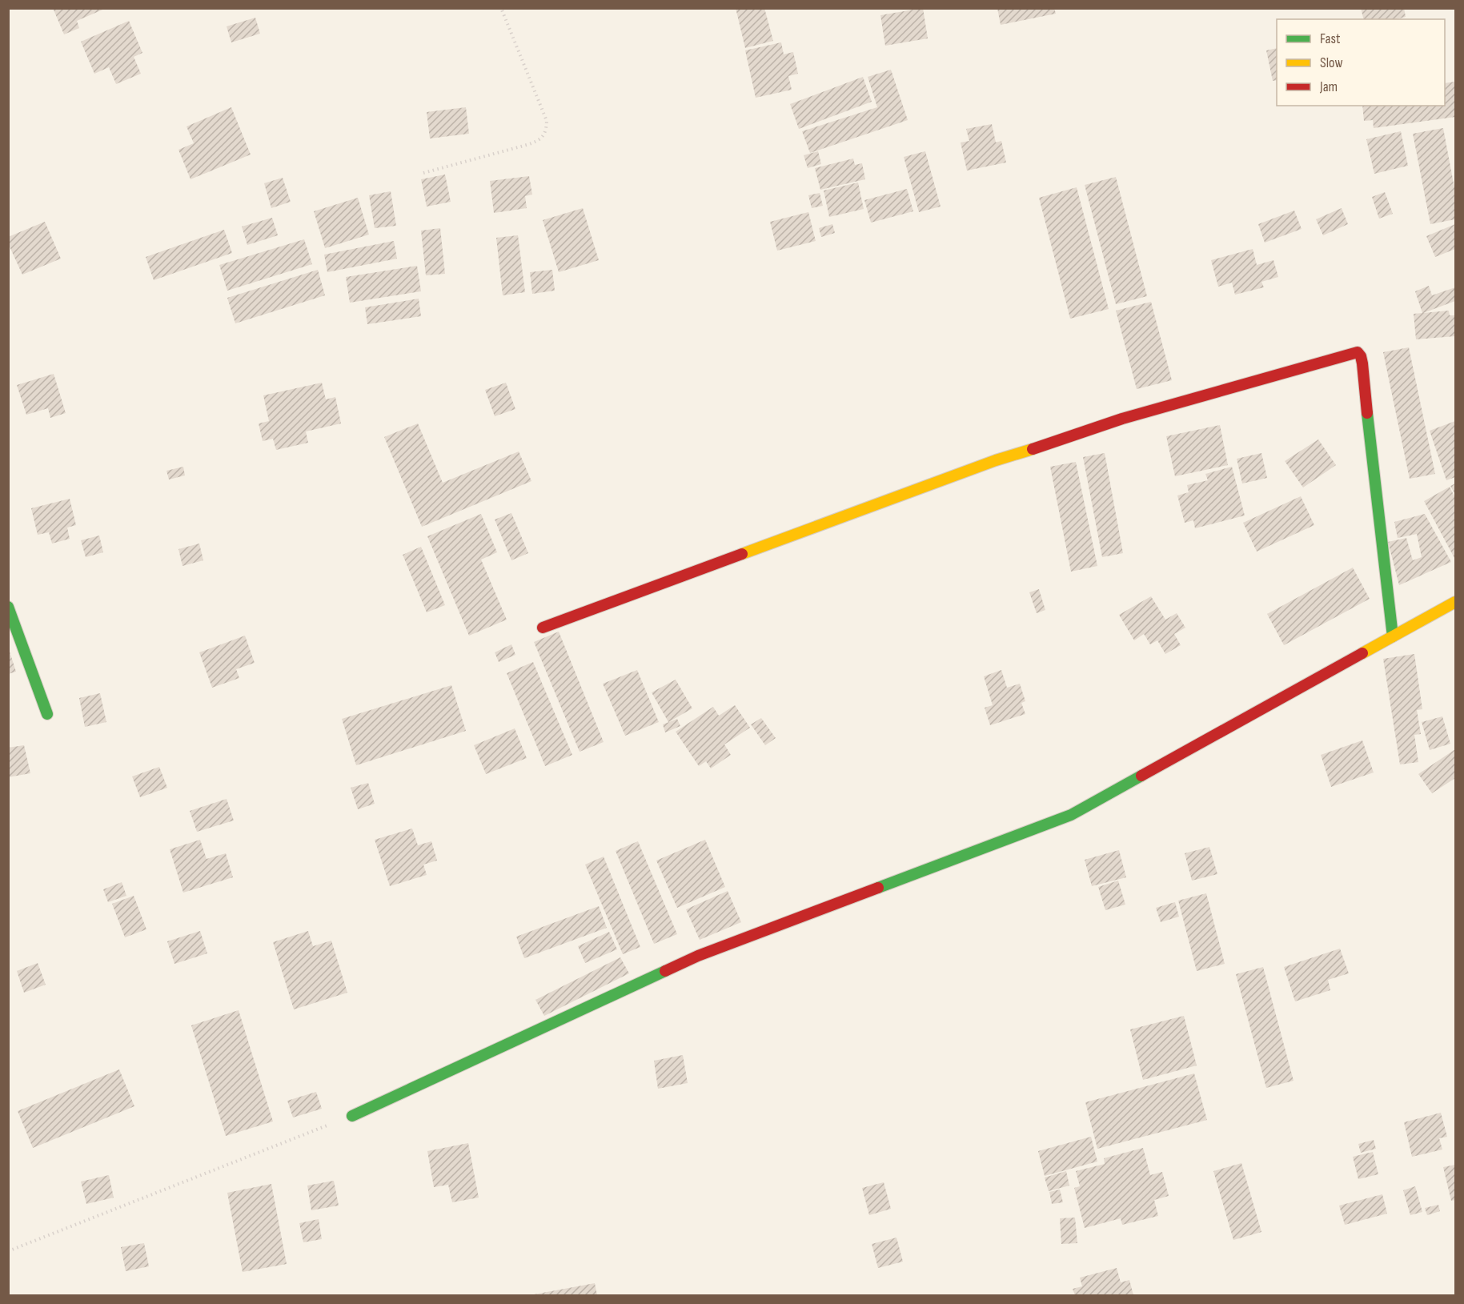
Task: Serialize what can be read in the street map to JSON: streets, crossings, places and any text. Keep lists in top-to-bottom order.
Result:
{
  "legend": ["Fast", "Slow", "Jam"]
}
